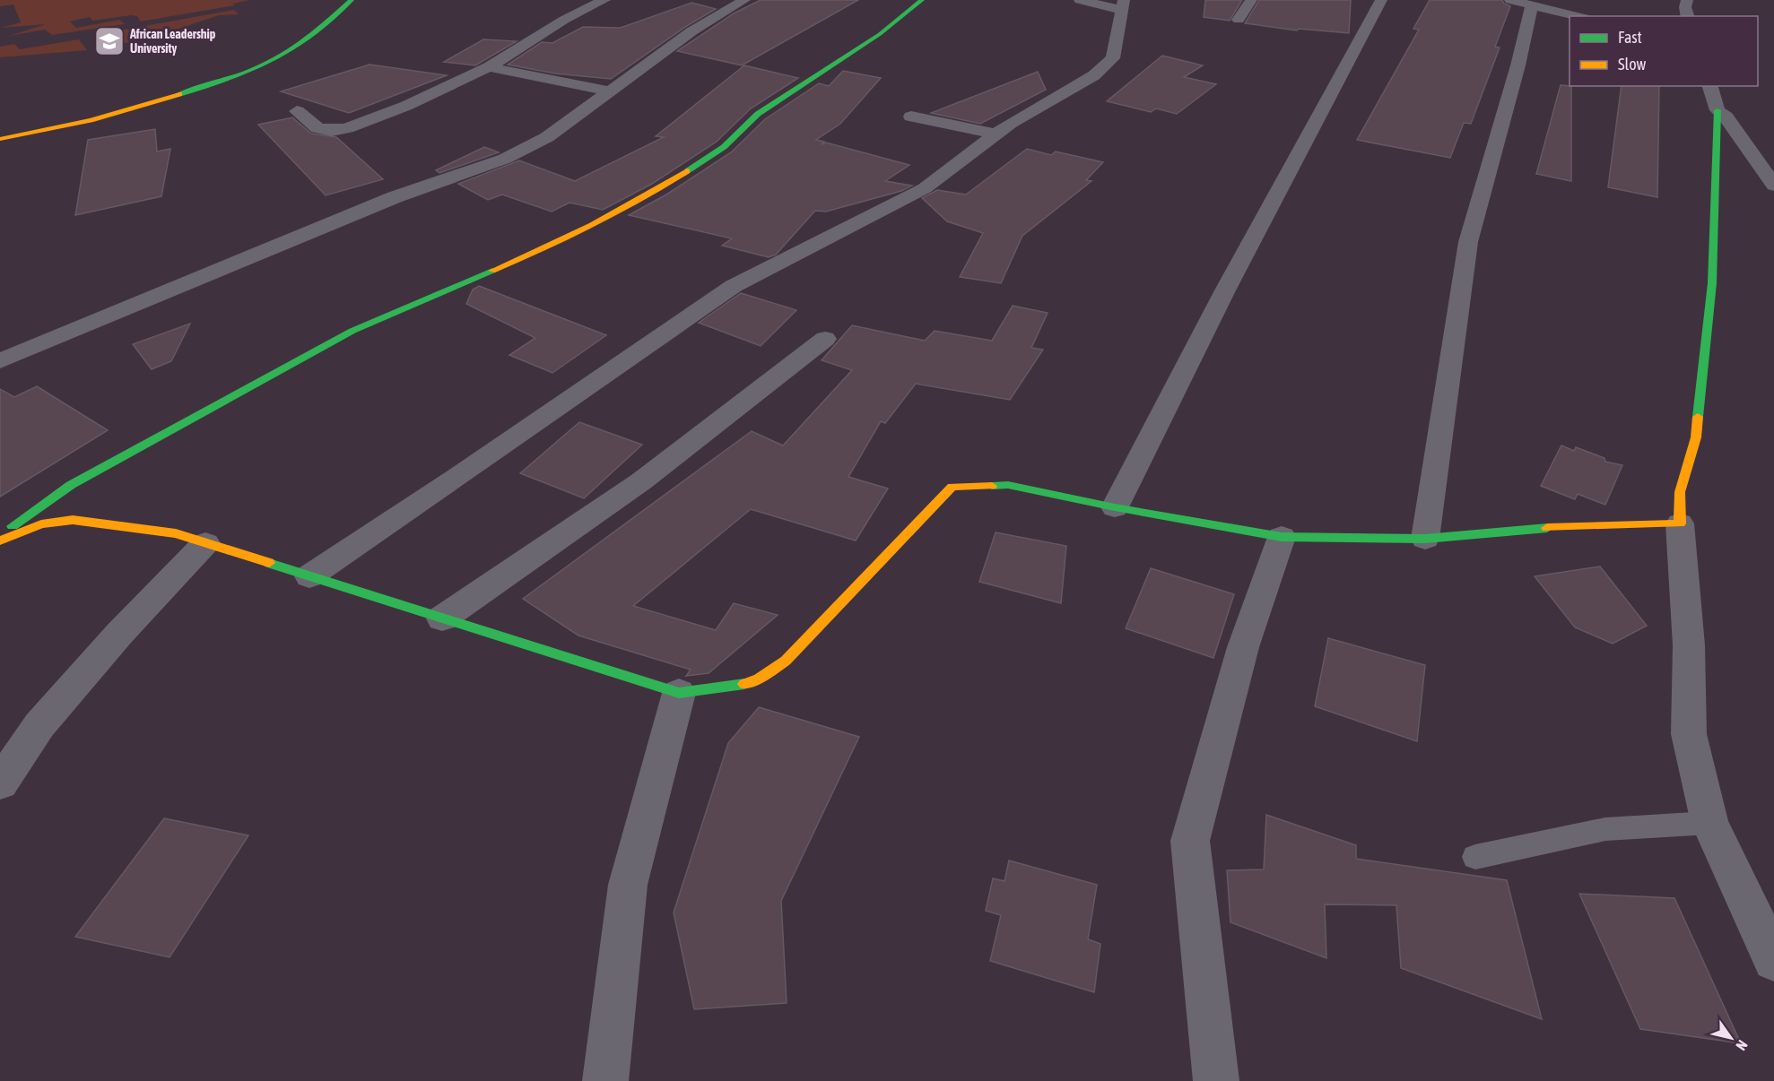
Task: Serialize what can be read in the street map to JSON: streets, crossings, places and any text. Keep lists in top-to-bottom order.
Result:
{
  "places": {
    "school or university": ["African Leadership University"]
  },
  "legend": ["Fast", "Slow"],
  "north": "bottom right"
}
